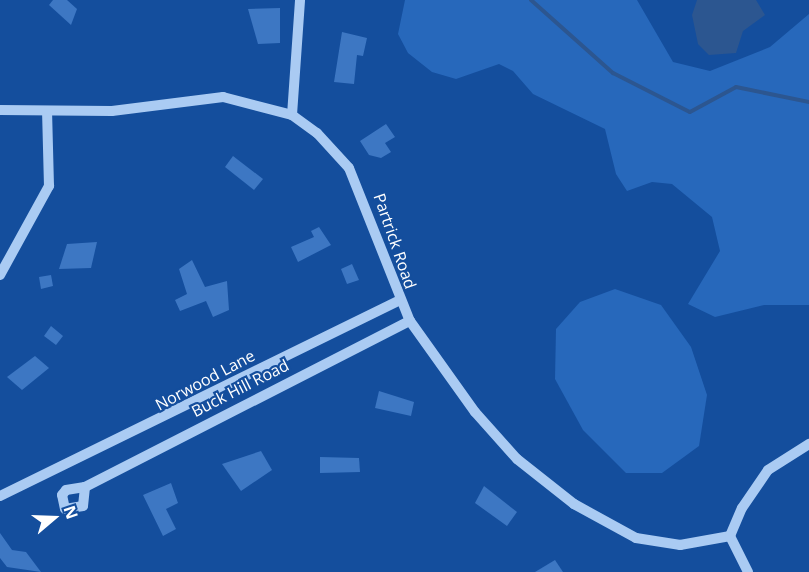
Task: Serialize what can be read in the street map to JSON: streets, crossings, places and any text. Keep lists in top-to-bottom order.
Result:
{
  "streets": {
    "street": ["Partrick Road", "Norwood Lane", "Buck Hill Road"]
  },
  "crossings": [
    ["Partrick Road", "Norwood Lane"],
    ["Partrick Road", "Buck Hill Road"]
  ],
  "north": "right"
}
